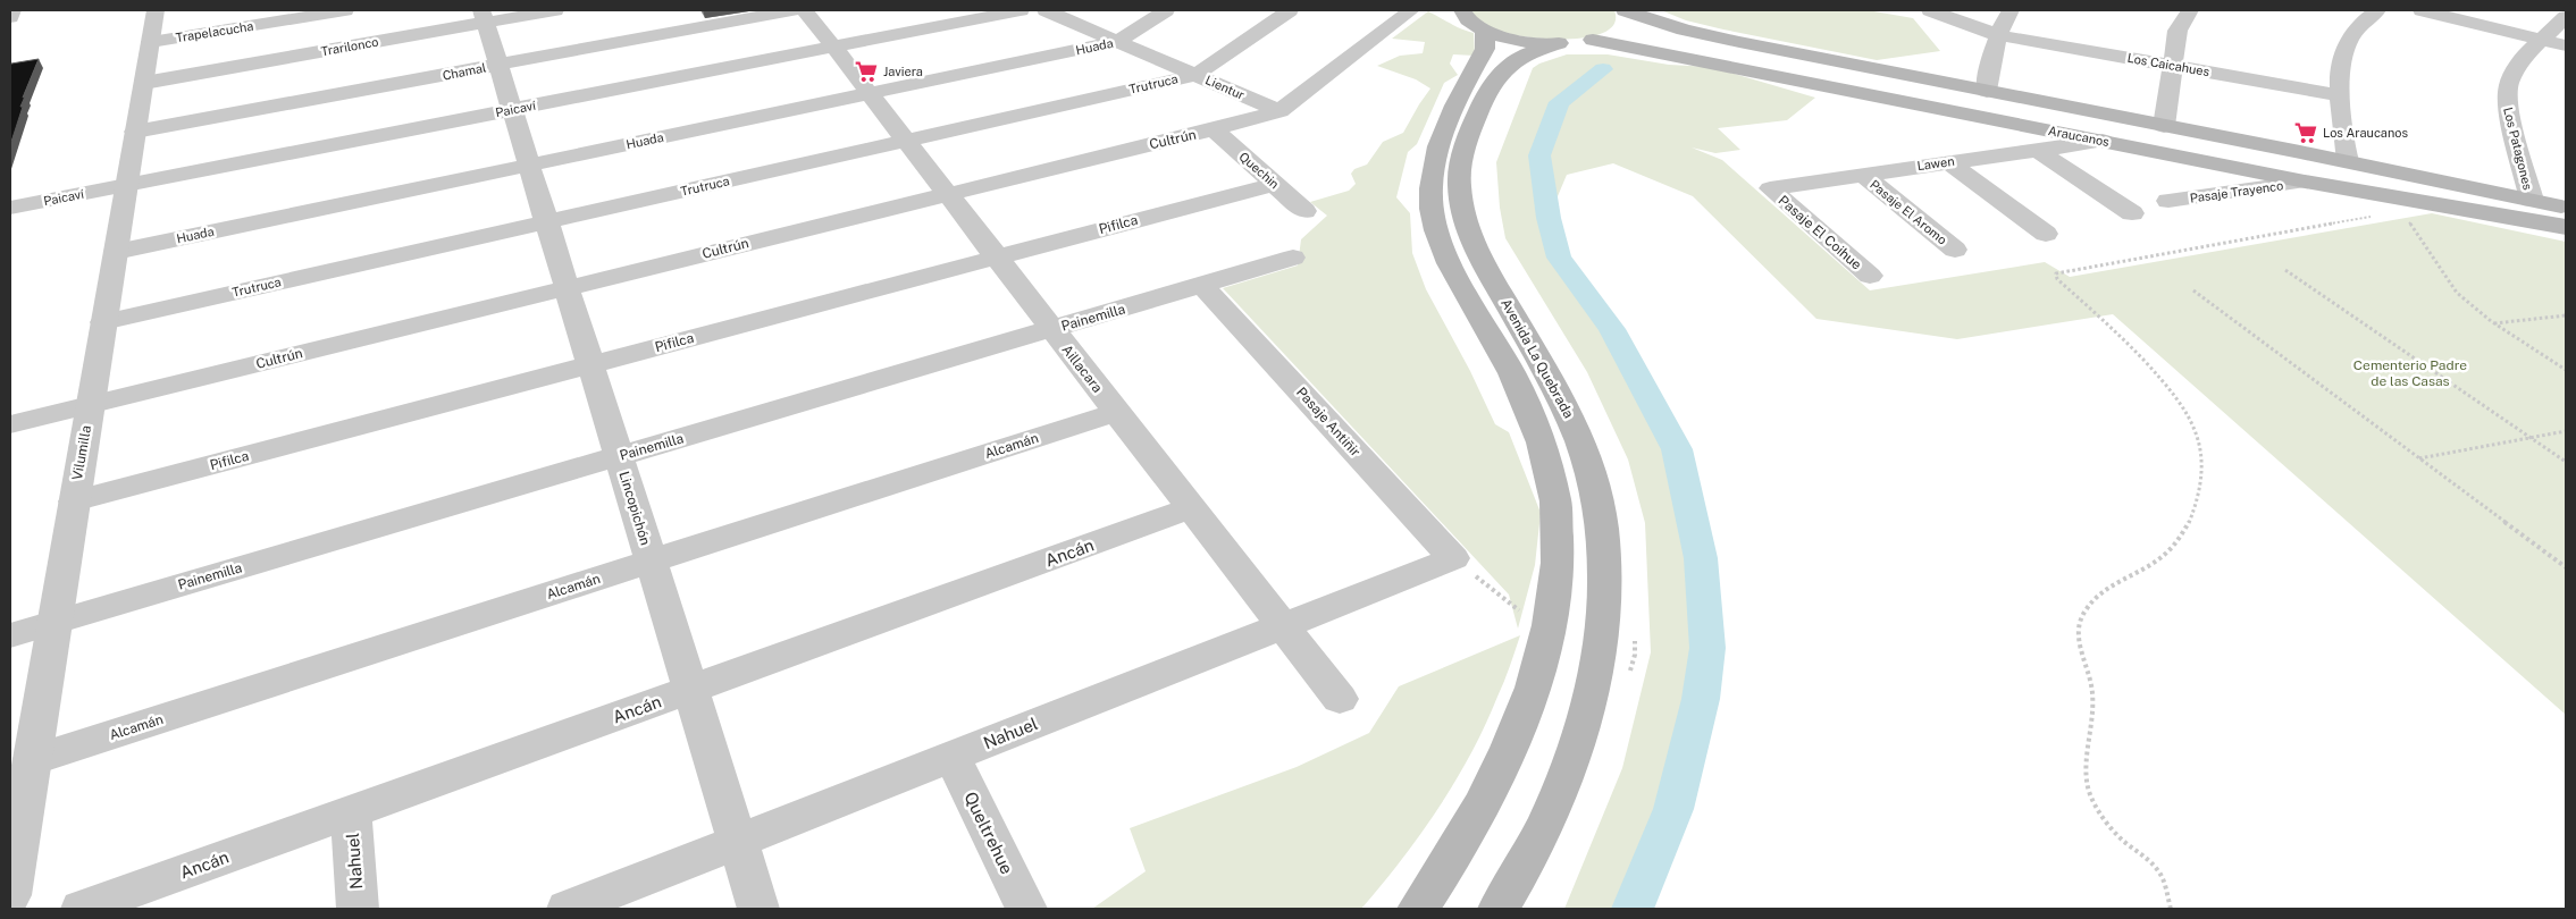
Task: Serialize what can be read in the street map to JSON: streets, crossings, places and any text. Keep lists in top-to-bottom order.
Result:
{
  "streets": {
    "main road": ["Araucanos", "Avenida La Quebrada"],
    "street": [
      "Trapelacucha",
      "Trarilonco",
      "Huada",
      "Los Caicahues",
      "Chamal",
      "Trutruca",
      "Lientur",
      "Paicaví",
      "Cultrún",
      "Los Patagones",
      "Lawen",
      "Quechin",
      "Pasaje Trayenco",
      "Pasaje El Aromo",
      "Pifilca",
      "Pasaje El Coihue",
      "Painemilla",
      "Aillacara",
      "Pasaje Antiñir",
      "Alcamán",
      "Vilumilla",
      "Lincopichón",
      "Ancán",
      "Nahuel",
      "Queltrehue"
    ]
  },
  "crossings": [
    ["Trapelacucha", "Vilumilla"],
    ["Trarilonco", "Vilumilla"],
    ["Trarilonco", "Lincopichón"],
    ["Huada", "Lientur"],
    ["Huada", "Aillacara"],
    ["Huada", "Vilumilla"],
    ["Huada", "Lincopichón"],
    ["Chamal", "Vilumilla"],
    ["Chamal", "Lincopichón"],
    ["Trutruca", "Lientur"],
    ["Trutruca", "Aillacara"],
    ["Trutruca", "Vilumilla"],
    ["Trutruca", "Lincopichón"],
    ["Lientur", "Cultrún"],
    ["Paicaví", "Aillacara"],
    ["Paicaví", "Vilumilla"],
    ["Paicaví", "Lincopichón"],
    ["Araucanos", "Los Patagones"],
    ["Araucanos", "Lawen"],
    ["Araucanos", "Pasaje Trayenco"],
    ["Cultrún", "Quechin"],
    ["Cultrún", "Aillacara"],
    ["Cultrún", "Vilumilla"],
    ["Cultrún", "Lincopichón"],
    ["Lawen", "Pasaje El Aromo"],
    ["Lawen", "Pasaje El Coihue"],
    ["Quechin", "Pifilca"],
    ["Pifilca", "Aillacara"],
    ["Pifilca", "Vilumilla"],
    ["Pifilca", "Lincopichón"],
    ["Painemilla", "Aillacara"],
    ["Painemilla", "Pasaje Antiñir"],
    ["Painemilla", "Vilumilla"],
    ["Painemilla", "Lincopichón"],
    ["Aillacara", "Alcamán"],
    ["Aillacara", "Ancán"],
    ["Aillacara", "Nahuel"],
    ["Pasaje Antiñir", "Nahuel"],
    ["Alcamán", "Vilumilla"],
    ["Alcamán", "Lincopichón"],
    ["Lincopichón", "Ancán"],
    ["Lincopichón", "Nahuel"],
    ["Ancán", "Nahuel"],
    ["Nahuel", "Queltrehue"]
  ],
  "parks": ["Cementerio Padre de las Casas"],
  "places": {
    "supermarket": ["Javiera", "Los Araucanos"]
  }
}
